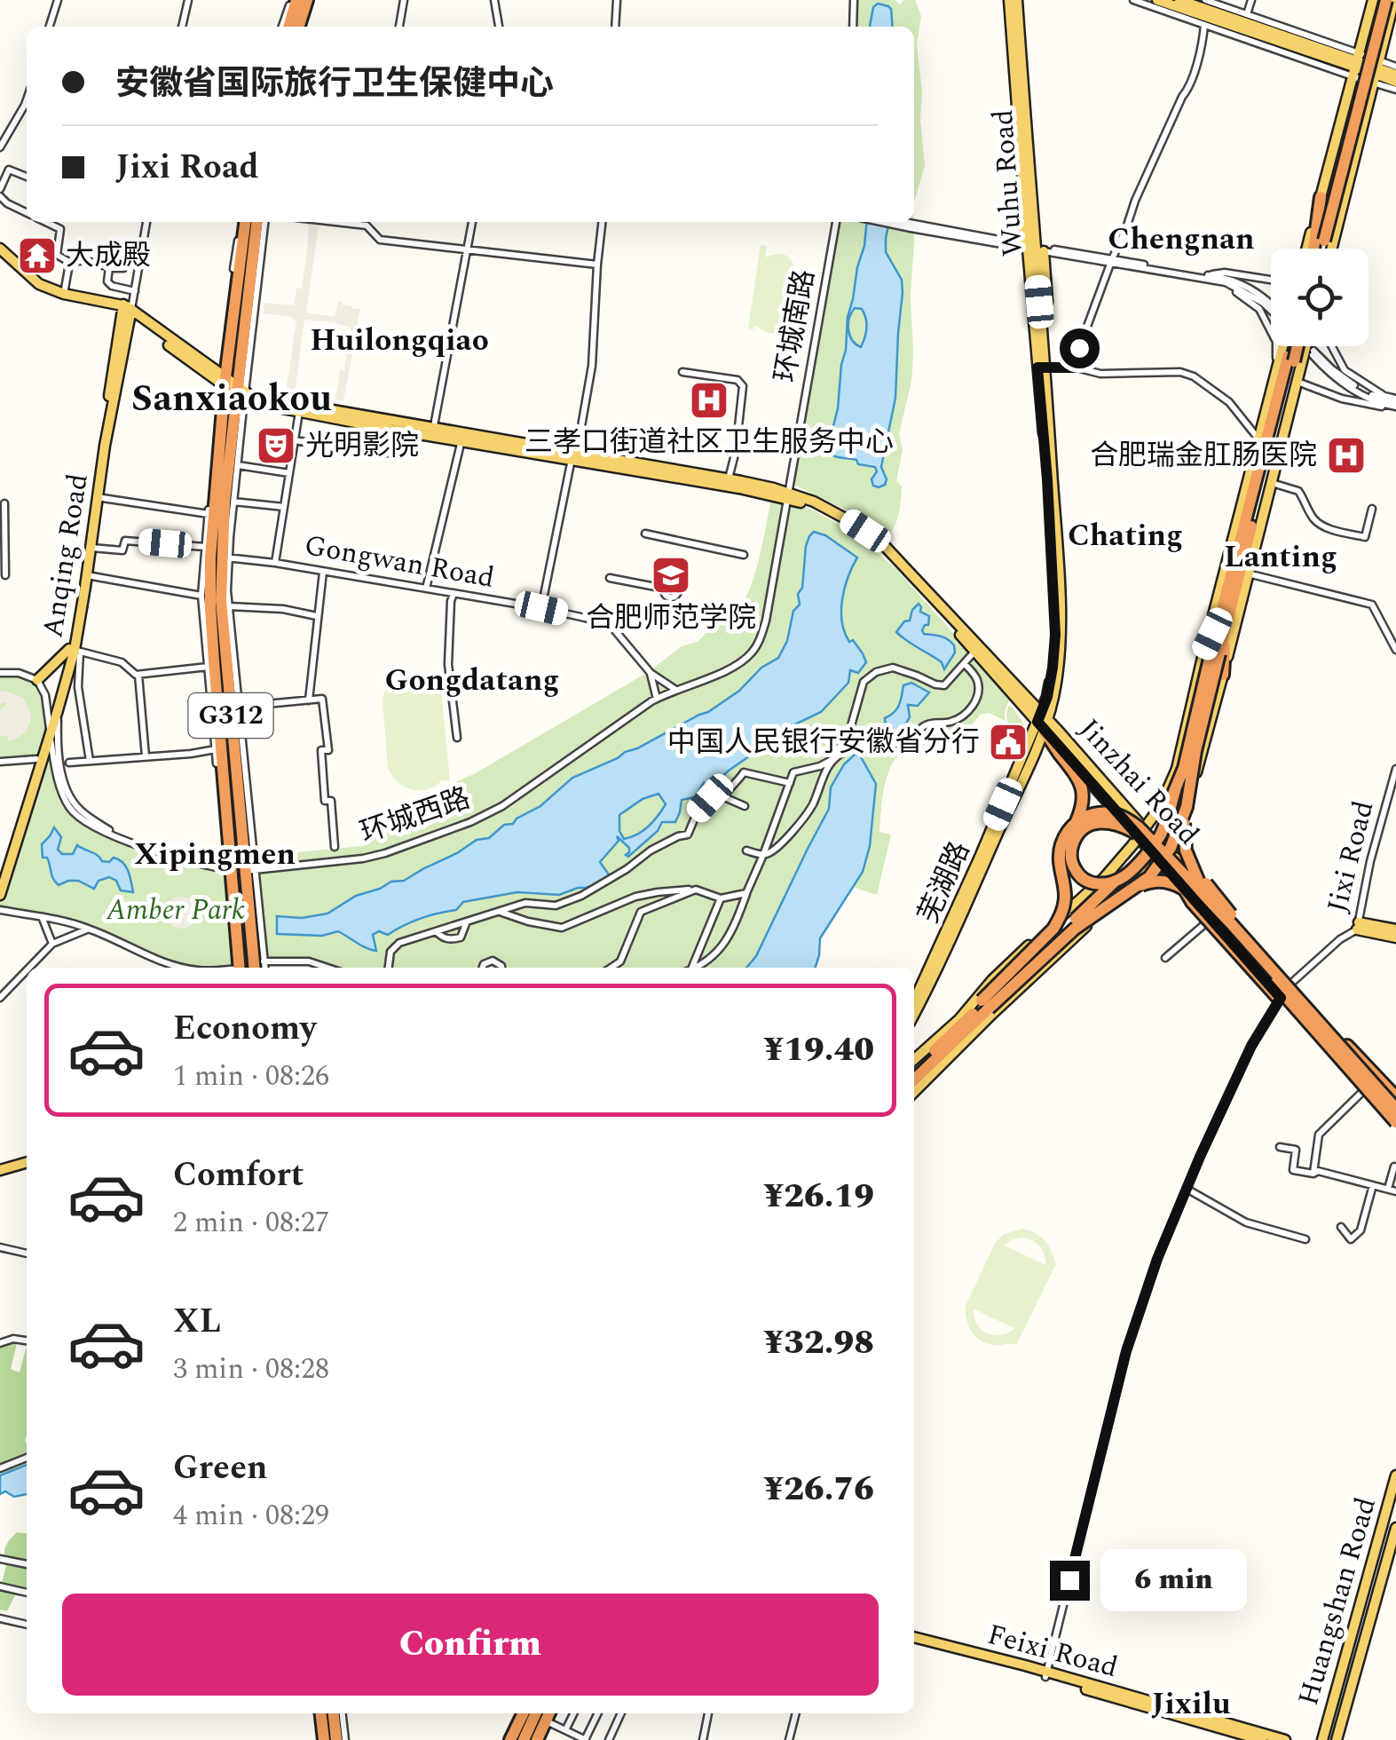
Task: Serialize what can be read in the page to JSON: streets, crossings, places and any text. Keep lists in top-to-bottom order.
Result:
{
  "streets": {
    "highway": ["G312", "Jinzhai Road"],
    "main road": [
      "Wuhu Road",
      "Anqing Road",
      "芜湖路",
      "Huangshan Road",
      "Feixi Road"
    ],
    "street": [
      "环城南路",
      "Gongwan Road",
      "环城西路",
      "Jixi Road"
    ]
  },
  "crossings": [
    ["Wuhu Road", "Jinzhai Road"],
    ["Wuhu Road", "芜湖路"],
    ["环城南路", "Jinzhai Road"],
    ["环城南路", "环城西路"],
    ["Anqing Road", "Jinzhai Road"],
    ["Anqing Road", "环城西路"],
    ["Gongwan Road", "G312"],
    ["G312", "Jinzhai Road"],
    ["G312", "环城西路"],
    ["Jinzhai Road", "环城西路"],
    ["Jinzhai Road", "Jixi Road"],
    ["Jinzhai Road", "芜湖路"],
    ["Jixi Road", "Feixi Road"]
  ],
  "districts": [
    "Chengnan",
    "Huilongqiao",
    "Sanxiaokou",
    "Chating",
    "Lanting",
    "Gongdatang",
    "Xipingmen",
    "Jixilu"
  ],
  "parks": ["Amber Park"],
  "places": {
    "temple": ["大成殿"],
    "hospital": ["三孝口街道社区卫生服务中心", "合肥瑞金肛肠医院"],
    "theatre": ["光明影院"],
    "school or university": ["合肥师范学院"],
    "public building": ["中国人民银行安徽省分行"]
  },
  "page": {
    "banner": ["安徽省国际旅行卫生保健中心", "Jixi Road"],
    "list": [
      {
        "name": "Economy",
        "note": "1 min · 08:26",
        "value": "¥19.40"
      },
      {
        "name": "Comfort",
        "note": "2 min · 08:27",
        "value": "¥26.19"
      },
      {
        "name": "XL",
        "note": "3 min · 08:28",
        "value": "¥32.98"
      },
      {
        "name": "Green",
        "note": "4 min · 08:29",
        "value": "¥26.76"
      }
    ],
    "bubble": "6 min",
    "buttons": "Confirm"
  }
}
